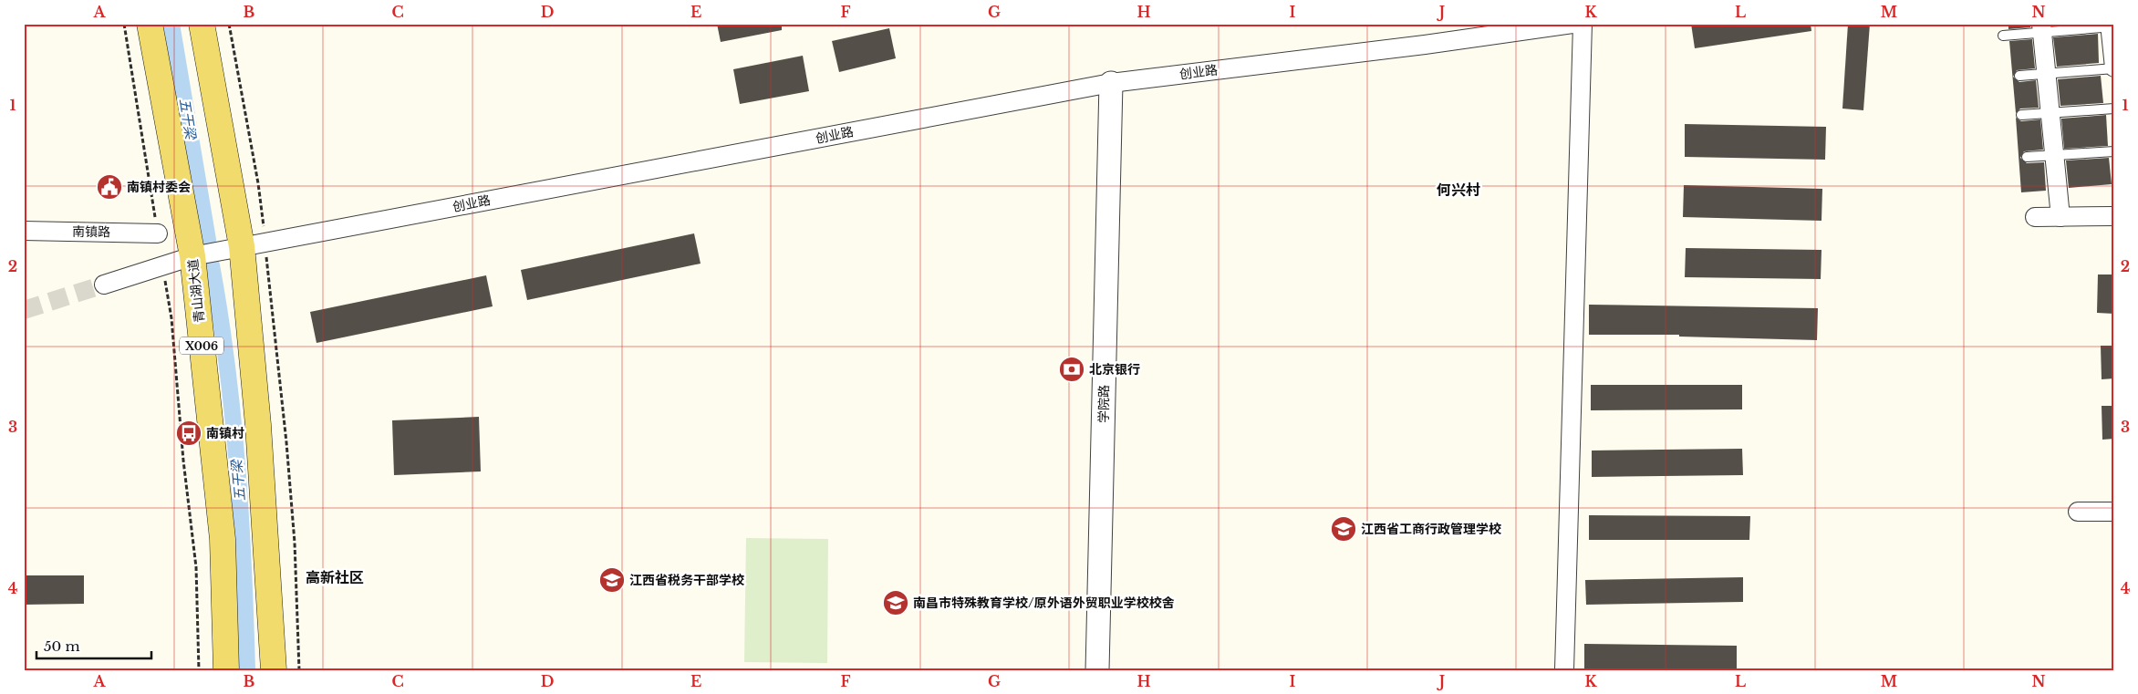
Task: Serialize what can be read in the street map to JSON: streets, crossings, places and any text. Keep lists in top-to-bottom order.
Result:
{
  "streets": {
    "main road": ["青山湖大道", "X006"],
    "street": ["创业路", "南镇路", "学院路"]
  },
  "crossings": [
    ["创业路", "青山湖大道"],
    ["创业路", "学院路"]
  ],
  "districts": ["何兴村", "高新社区"],
  "water": ["五干梁"],
  "places": {
    "public building": ["南镇村委会"],
    "bank": ["北京银行"],
    "bus stop": ["南镇村"],
    "school or university": ["江西省工商行政管理学校", "江西省税务干部学校", "南昌市特殊教育学校/原外语外贸职业学校校舍"]
  },
  "scale_bar": "50 m",
  "grid": {
    "columns": [
      "A",
      "B",
      "C",
      "D",
      "E",
      "F",
      "G",
      "H",
      "I",
      "J",
      "K",
      "L",
      "M",
      "N"
    ],
    "rows": [
      "1",
      "2",
      "3",
      "4"
    ]
  }
}
